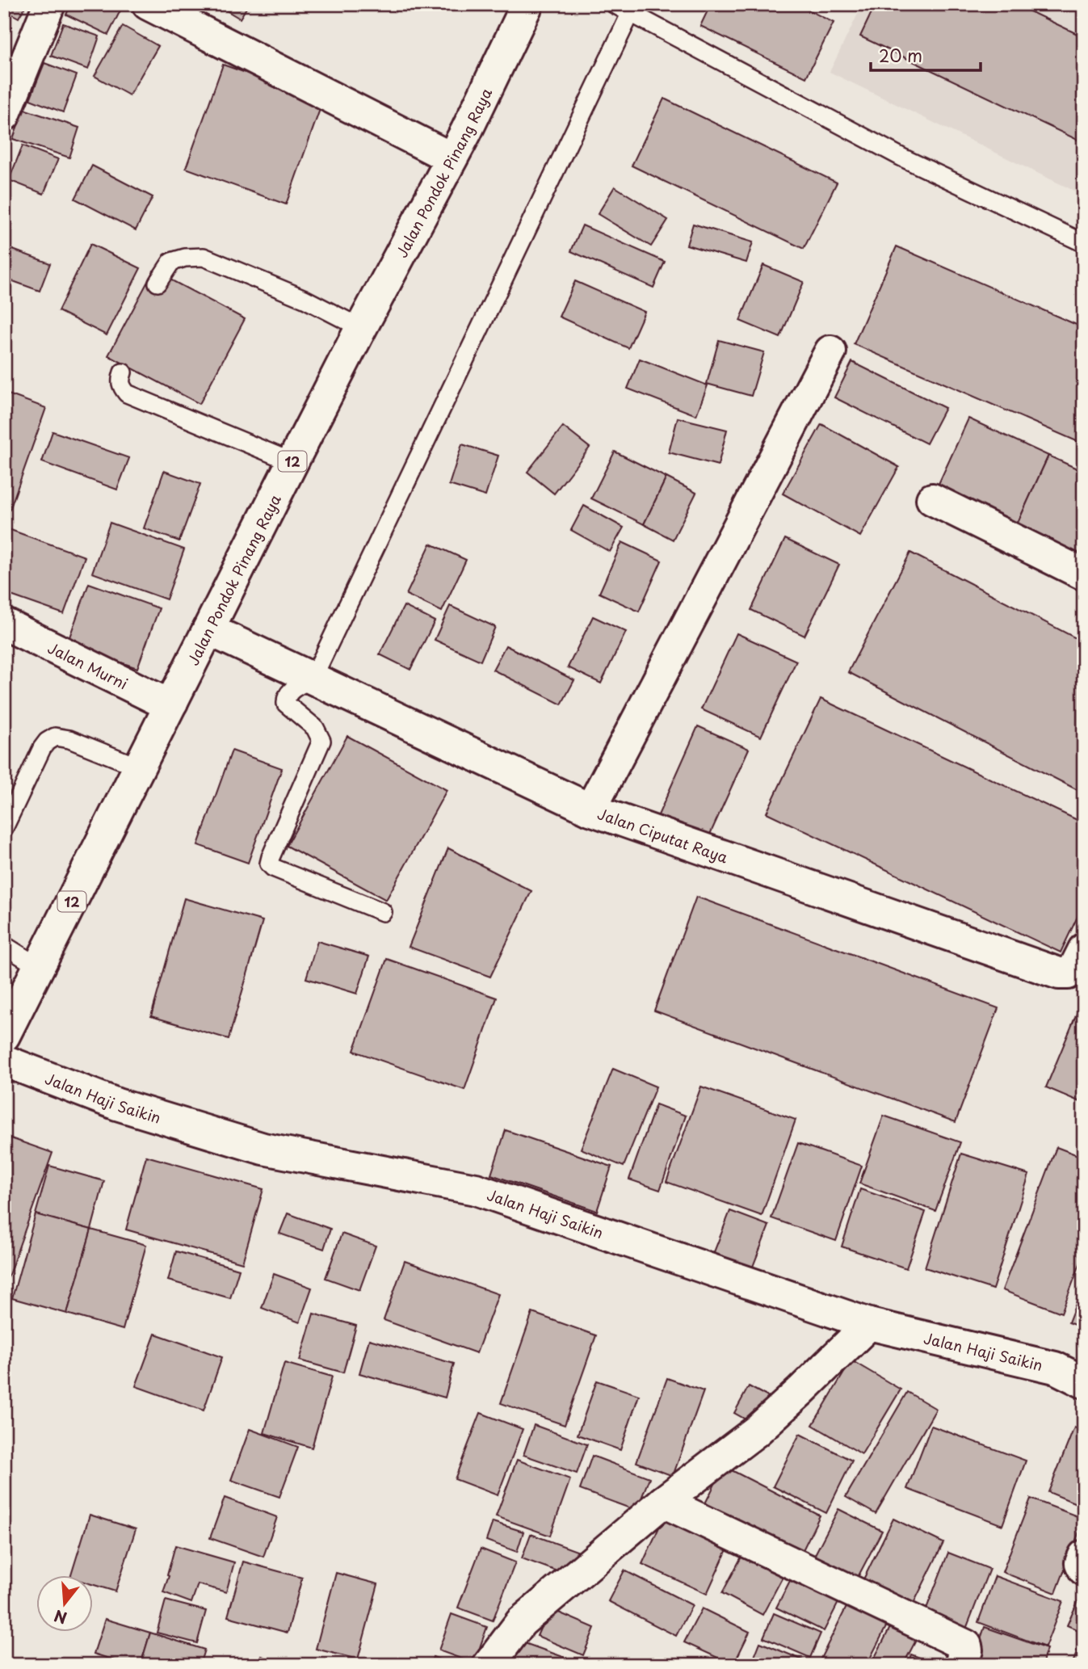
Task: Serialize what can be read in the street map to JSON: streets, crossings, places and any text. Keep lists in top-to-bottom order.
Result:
{
  "streets": {
    "main road": [
      "Jalan Pondok Pinang Raya",
      "12",
      "Jalan Murni",
      "Jalan Ciputat Raya",
      "Jalan Haji Saikin"
    ]
  },
  "crossings": [
    ["Jalan Pondok Pinang Raya", "Jalan Murni"]
  ],
  "scale_bar": "20 m",
  "north": "bottom"
}
